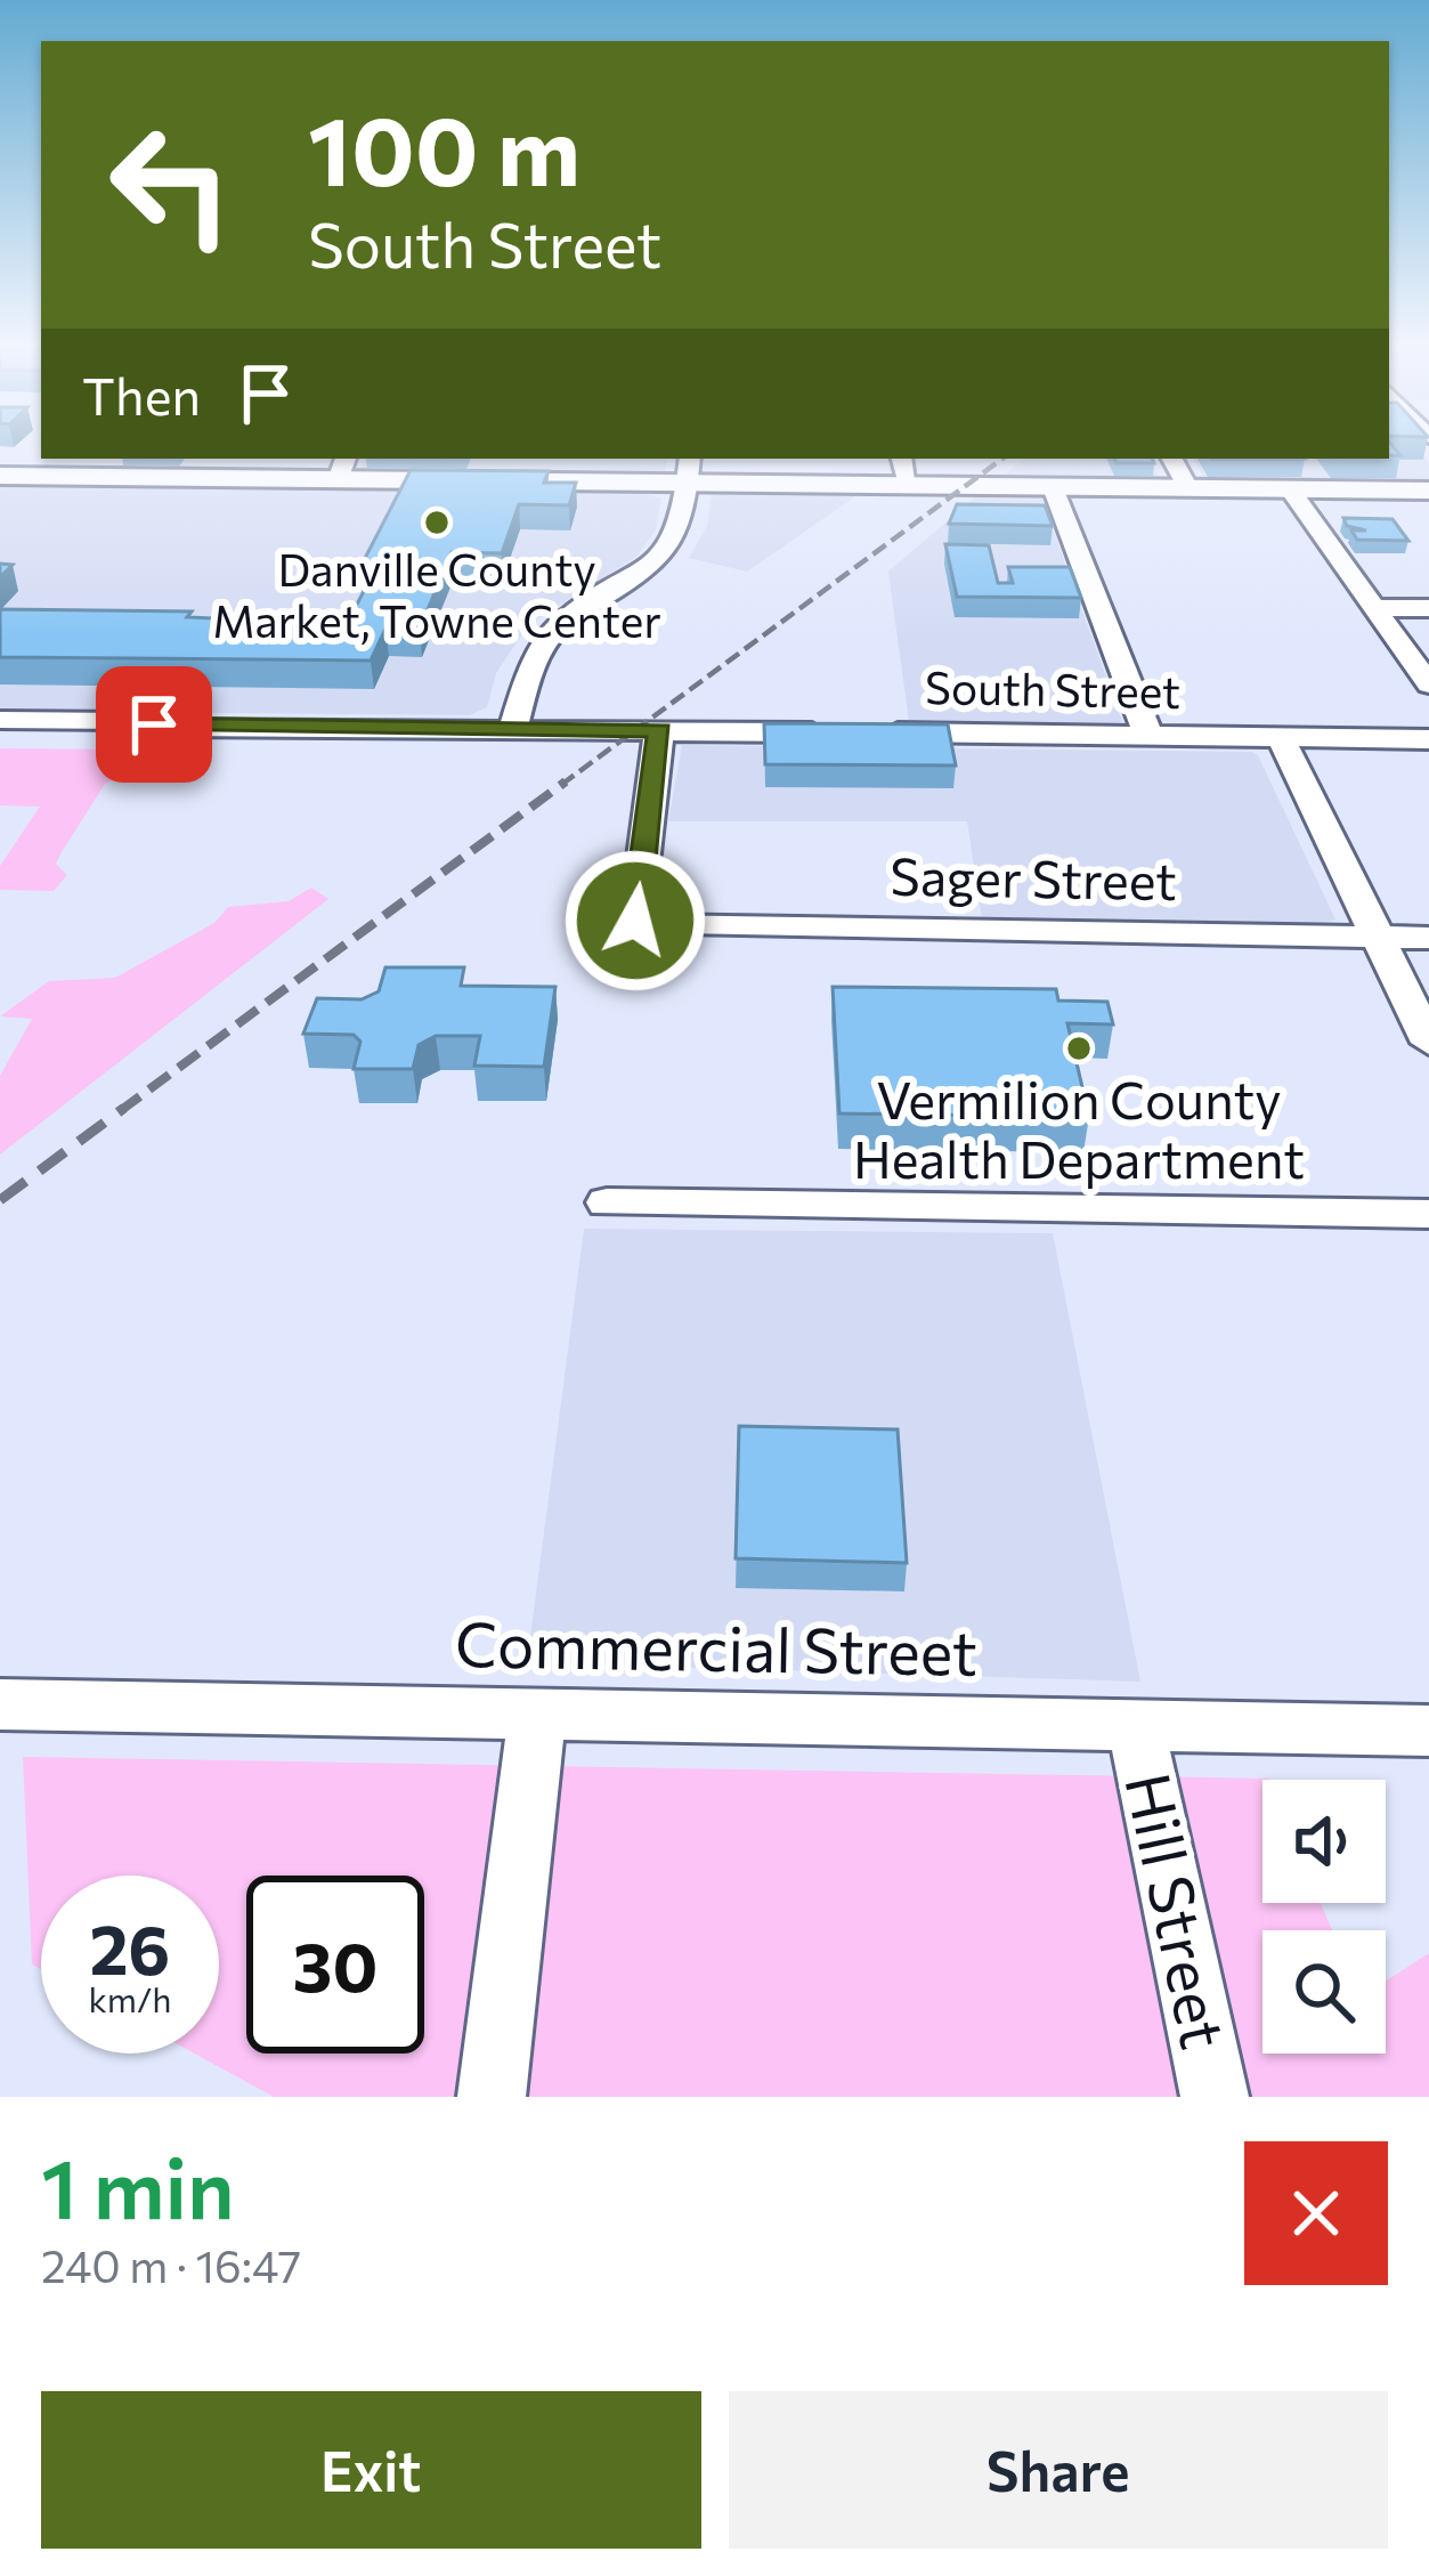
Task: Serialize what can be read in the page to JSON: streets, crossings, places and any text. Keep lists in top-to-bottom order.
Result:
{
  "streets": {
    "street": [
      "South Street",
      "Sager Street",
      "Commercial Street",
      "Hill Street"
    ]
  },
  "crossings": [
    ["South Street", "Sager Street"],
    ["Commercial Street", "Hill Street"]
  ],
  "places": ["Danville County Market, Towne Center", "Vermilion County Health Department"],
  "page": {
    "turn": ["100 m", "South Street"],
    "then": "Then",
    "speed": "26 km/h",
    "limit": "30",
    "heading": ["1 min", "240 m · 16:47"],
    "buttons": ["Exit", "Share"]
  }
}
